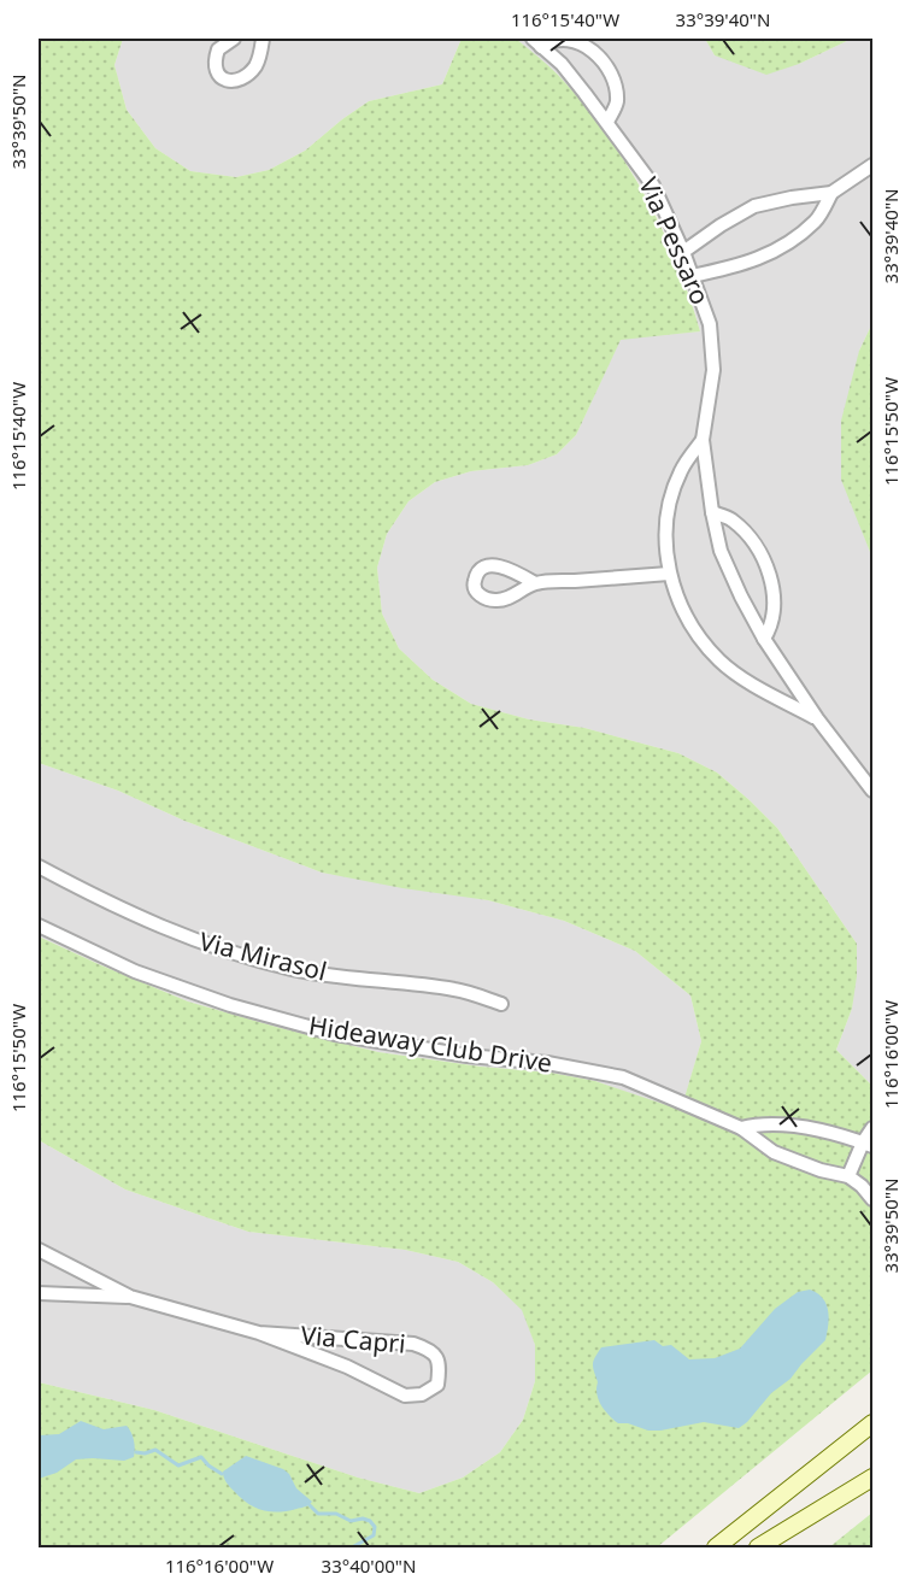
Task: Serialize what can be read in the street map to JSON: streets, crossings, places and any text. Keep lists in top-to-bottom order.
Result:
{
  "streets": {
    "street": [
      "Via Pessaro",
      "Via Mirasol",
      "Hideaway Club Drive",
      "Via Capri"
    ]
  },
  "coordinates": [
    "116°15'40\"W",
    "33°39'40\"N",
    "33°39'50\"N",
    "116°15'50\"W",
    "116°16'00\"W",
    "33°40'00\"N"
  ]
}
